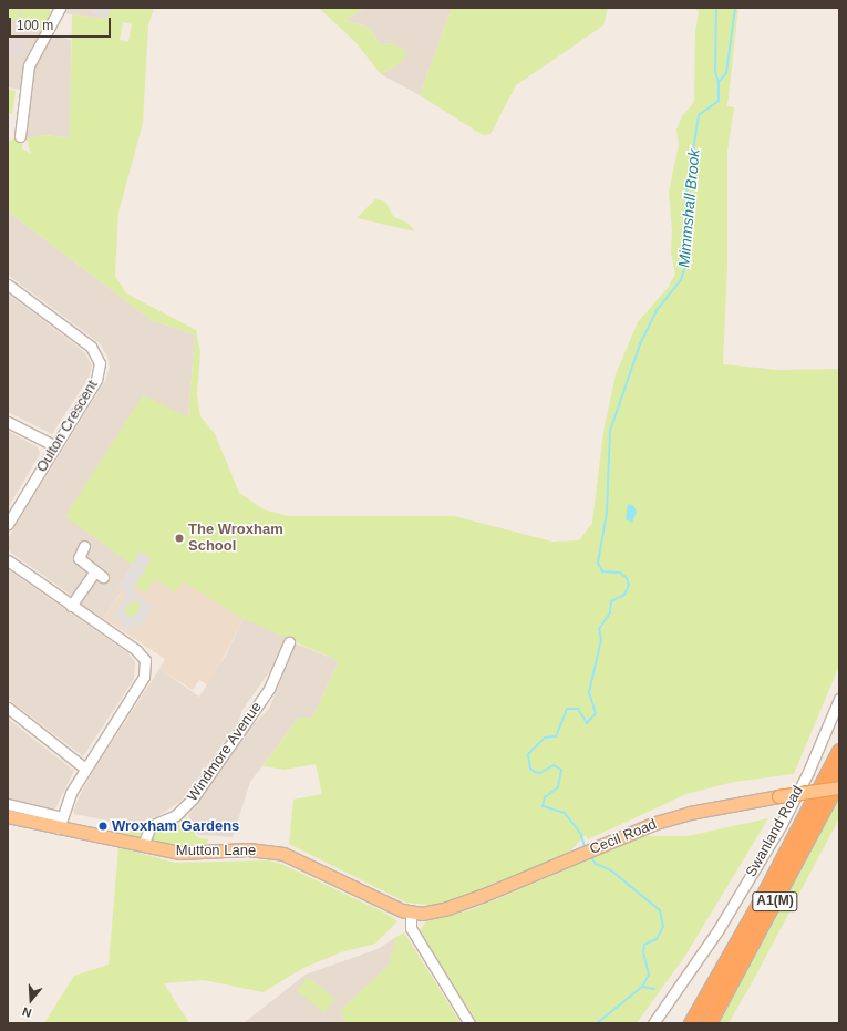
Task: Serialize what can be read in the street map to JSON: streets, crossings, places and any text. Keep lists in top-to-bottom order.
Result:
{
  "streets": {
    "highway": ["A1(M)"],
    "main road": ["Cecil Road", "Mutton Lane"],
    "street": ["Oulton Crescent", "Windmore Avenue", "Swanland Road"]
  },
  "crossings": [
    ["Windmore Avenue", "Mutton Lane"],
    ["Cecil Road", "Mutton Lane"]
  ],
  "water": ["Mimmshall Brook"],
  "places": ["The Wroxham School", "Wroxham Gardens"],
  "scale_bar": "100 m",
  "north": "bottom"
}
